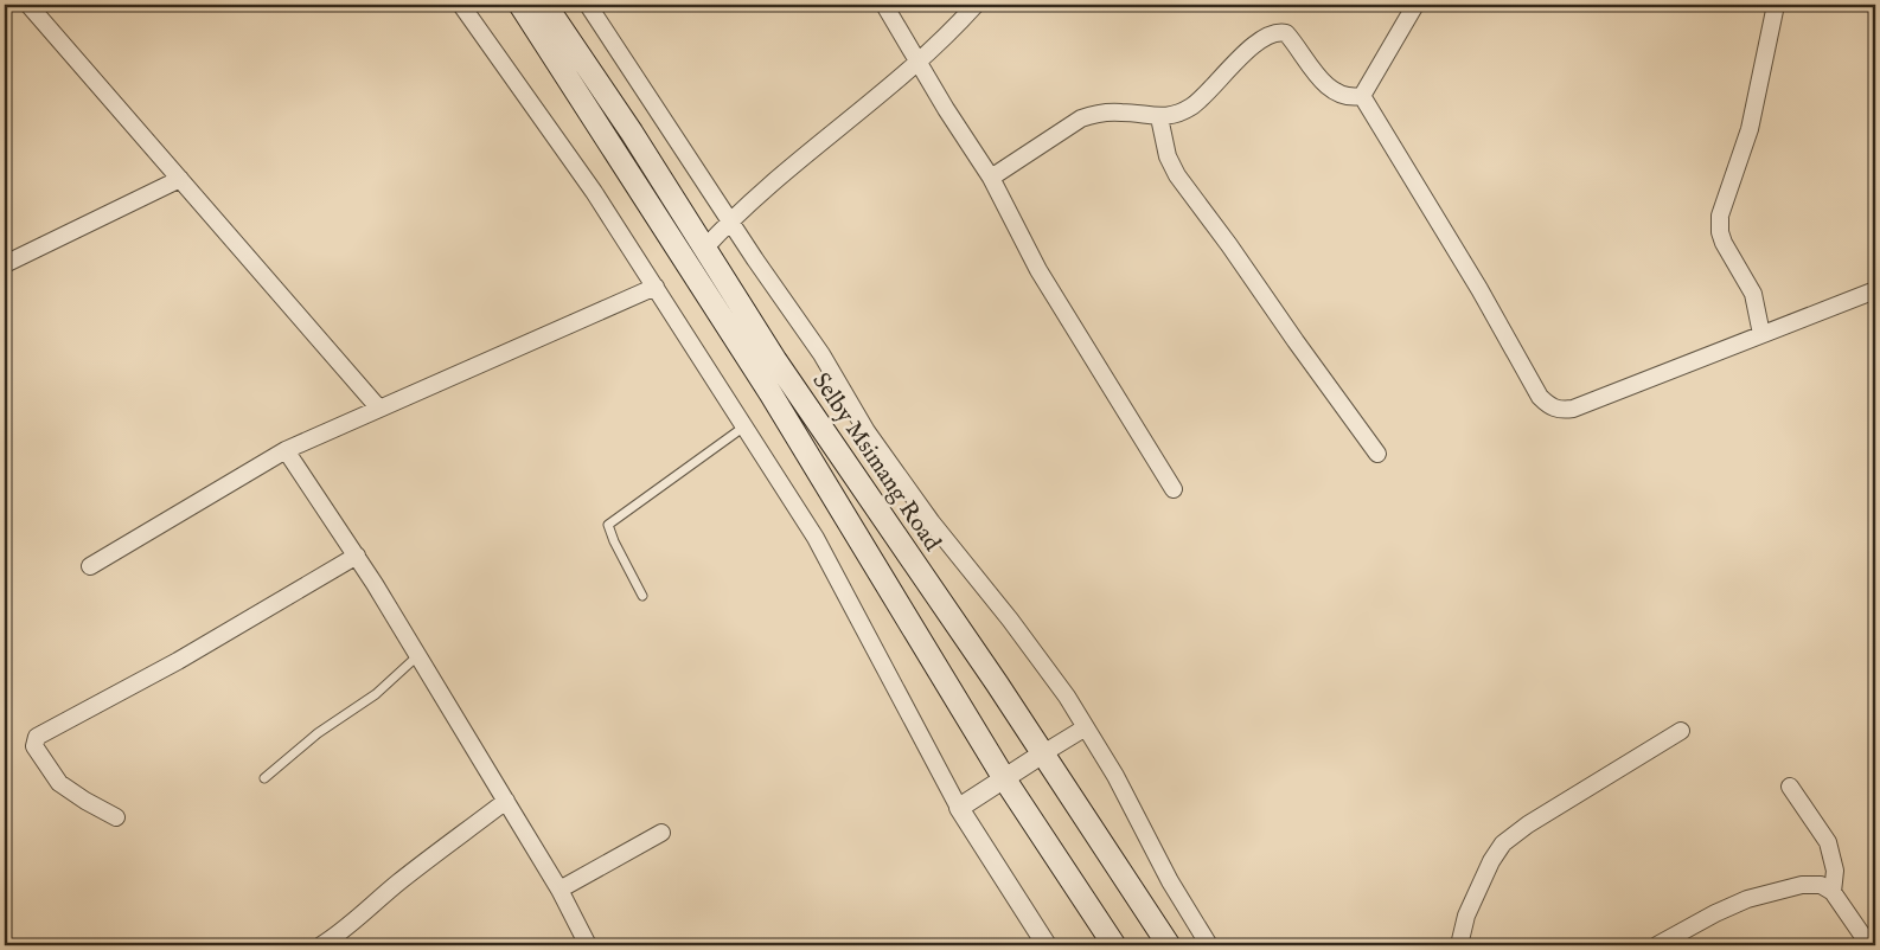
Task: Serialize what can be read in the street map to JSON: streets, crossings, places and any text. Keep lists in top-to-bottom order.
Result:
{
  "streets": {
    "main road": ["Selby Msimang Road"]
  }
}
